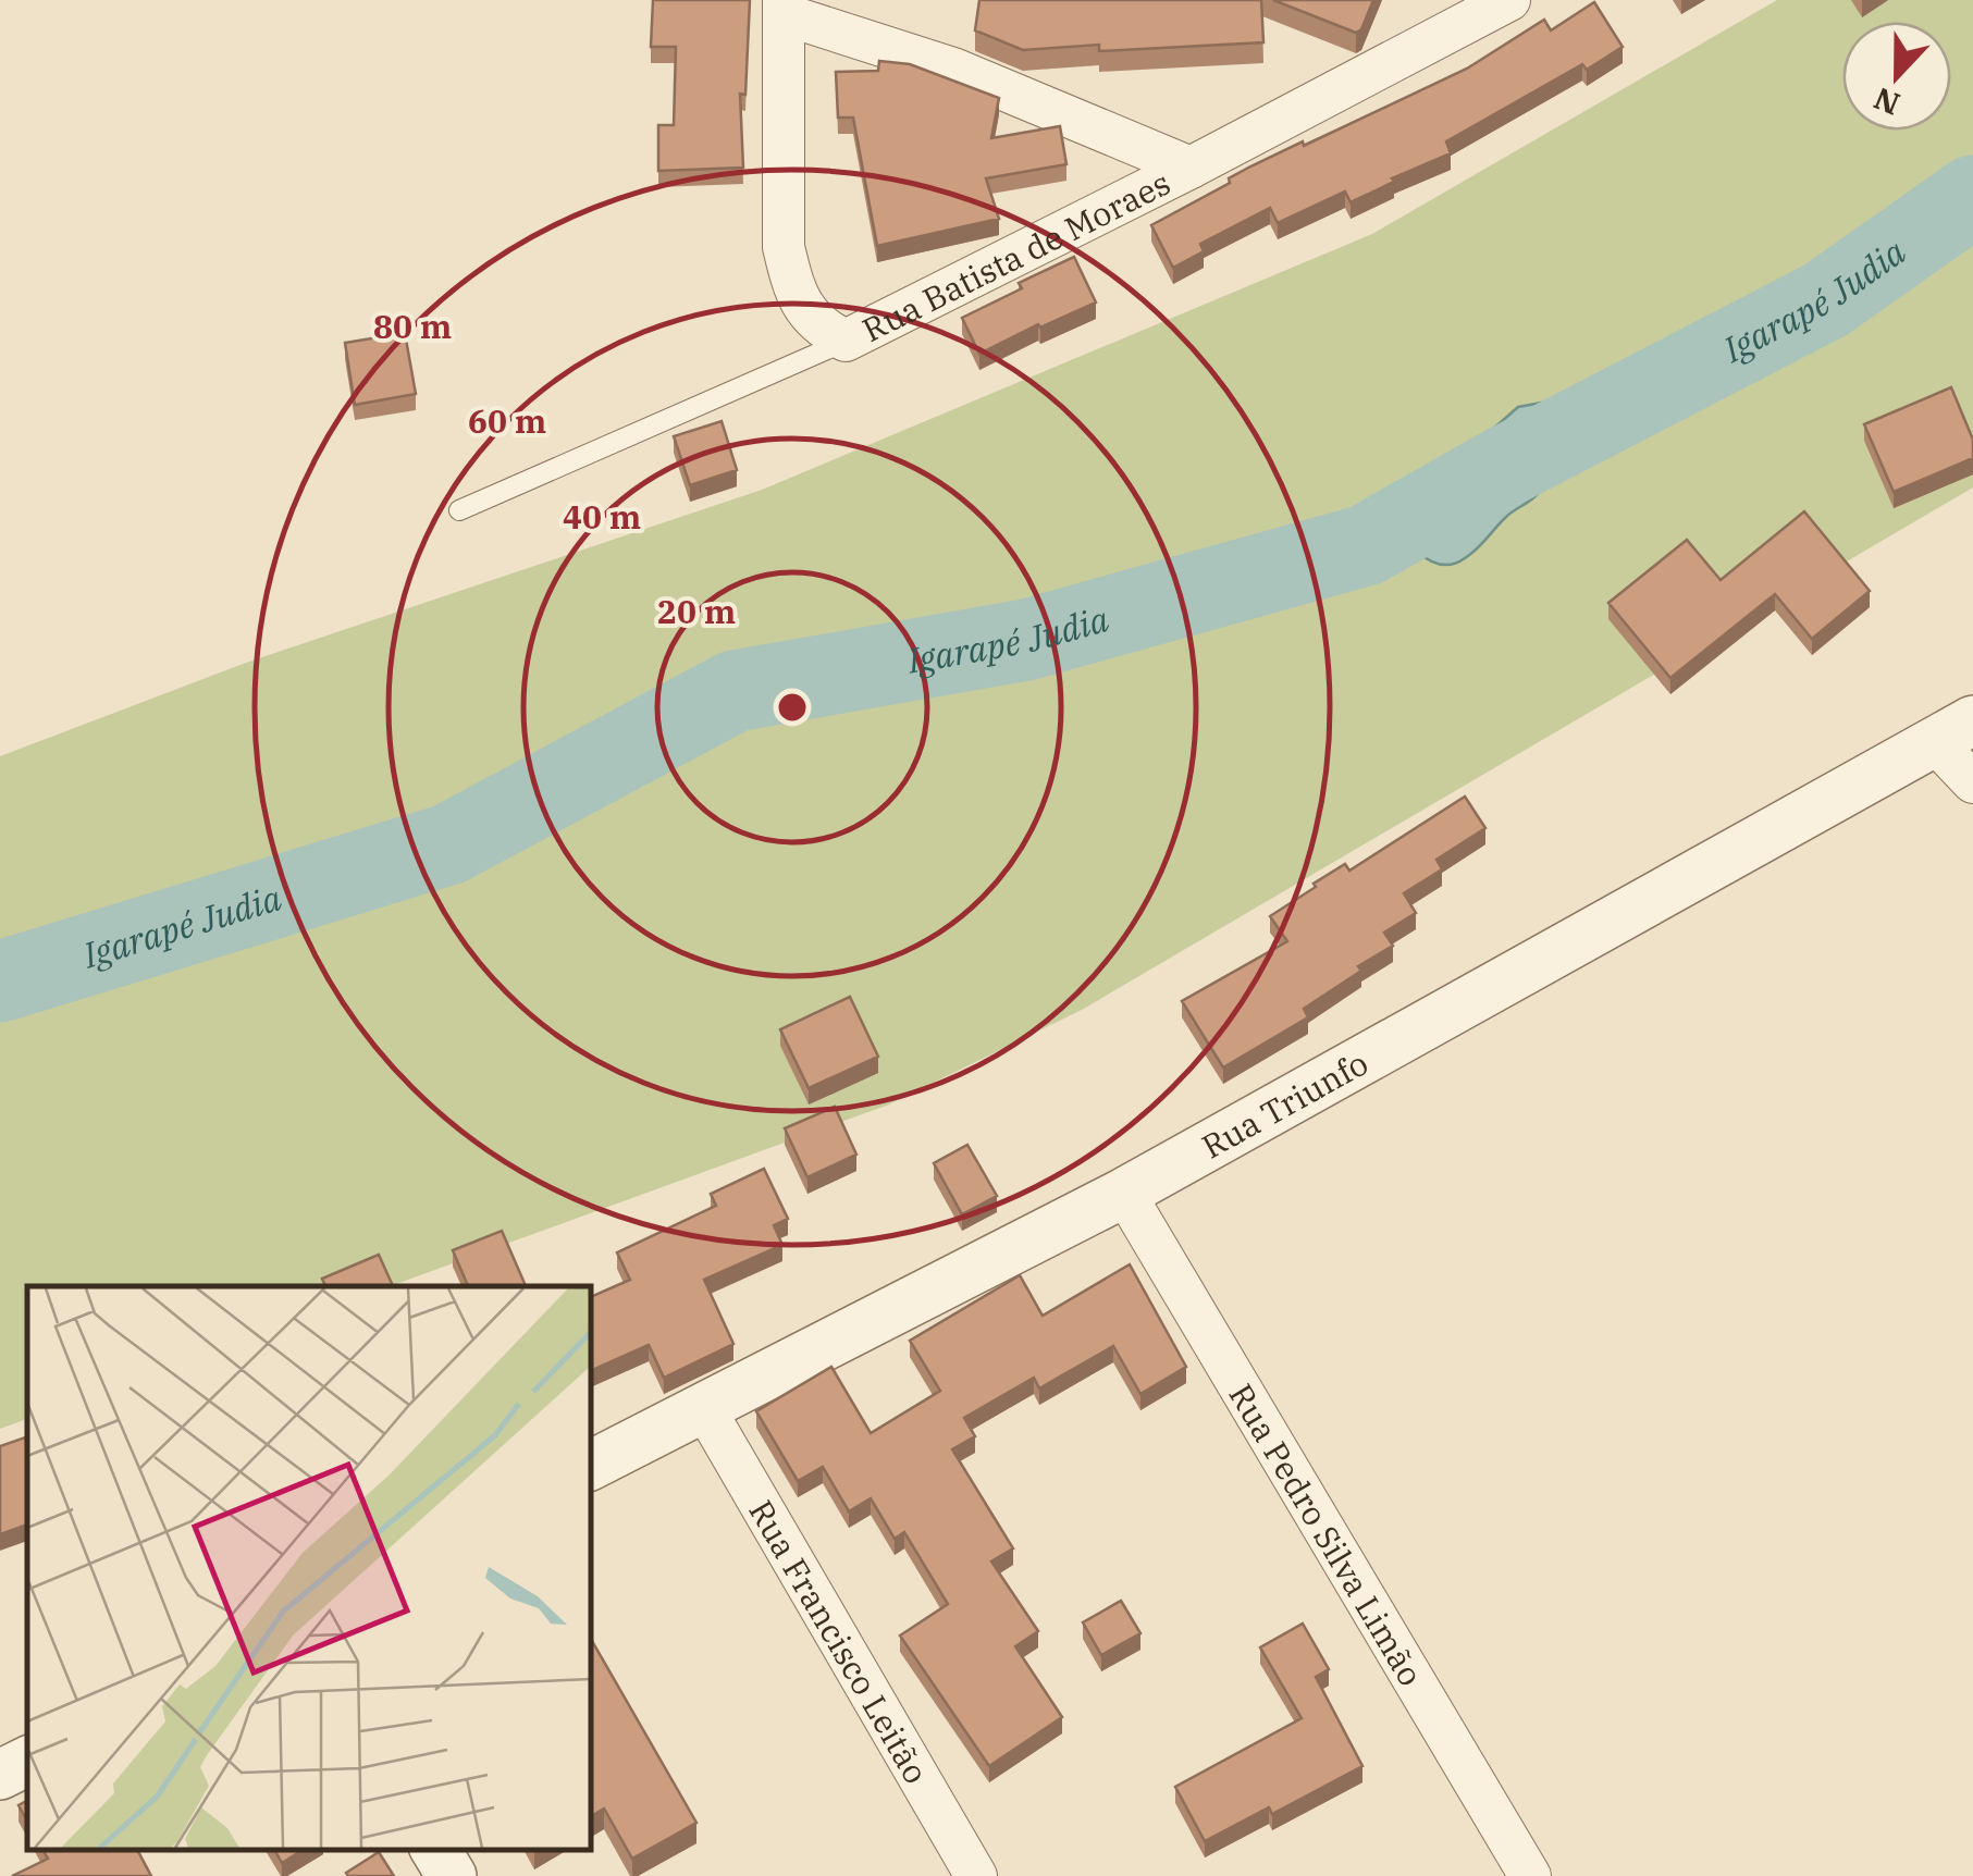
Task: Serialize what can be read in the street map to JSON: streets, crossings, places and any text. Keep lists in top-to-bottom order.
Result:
{
  "streets": {
    "street": [
      "Rua Batista de Moraes",
      "Rua Triunfo",
      "Rua Pedro Silva Limão",
      "Rua Francisco Leitão"
    ]
  },
  "crossings": [
    ["Rua Triunfo", "Rua Pedro Silva Limão"],
    ["Rua Triunfo", "Rua Francisco Leitão"]
  ],
  "water": ["Igarapé Judia"],
  "north": "bottom",
  "rings": [
    "80 m",
    "60 m",
    "40 m",
    "20 m"
  ]
}
